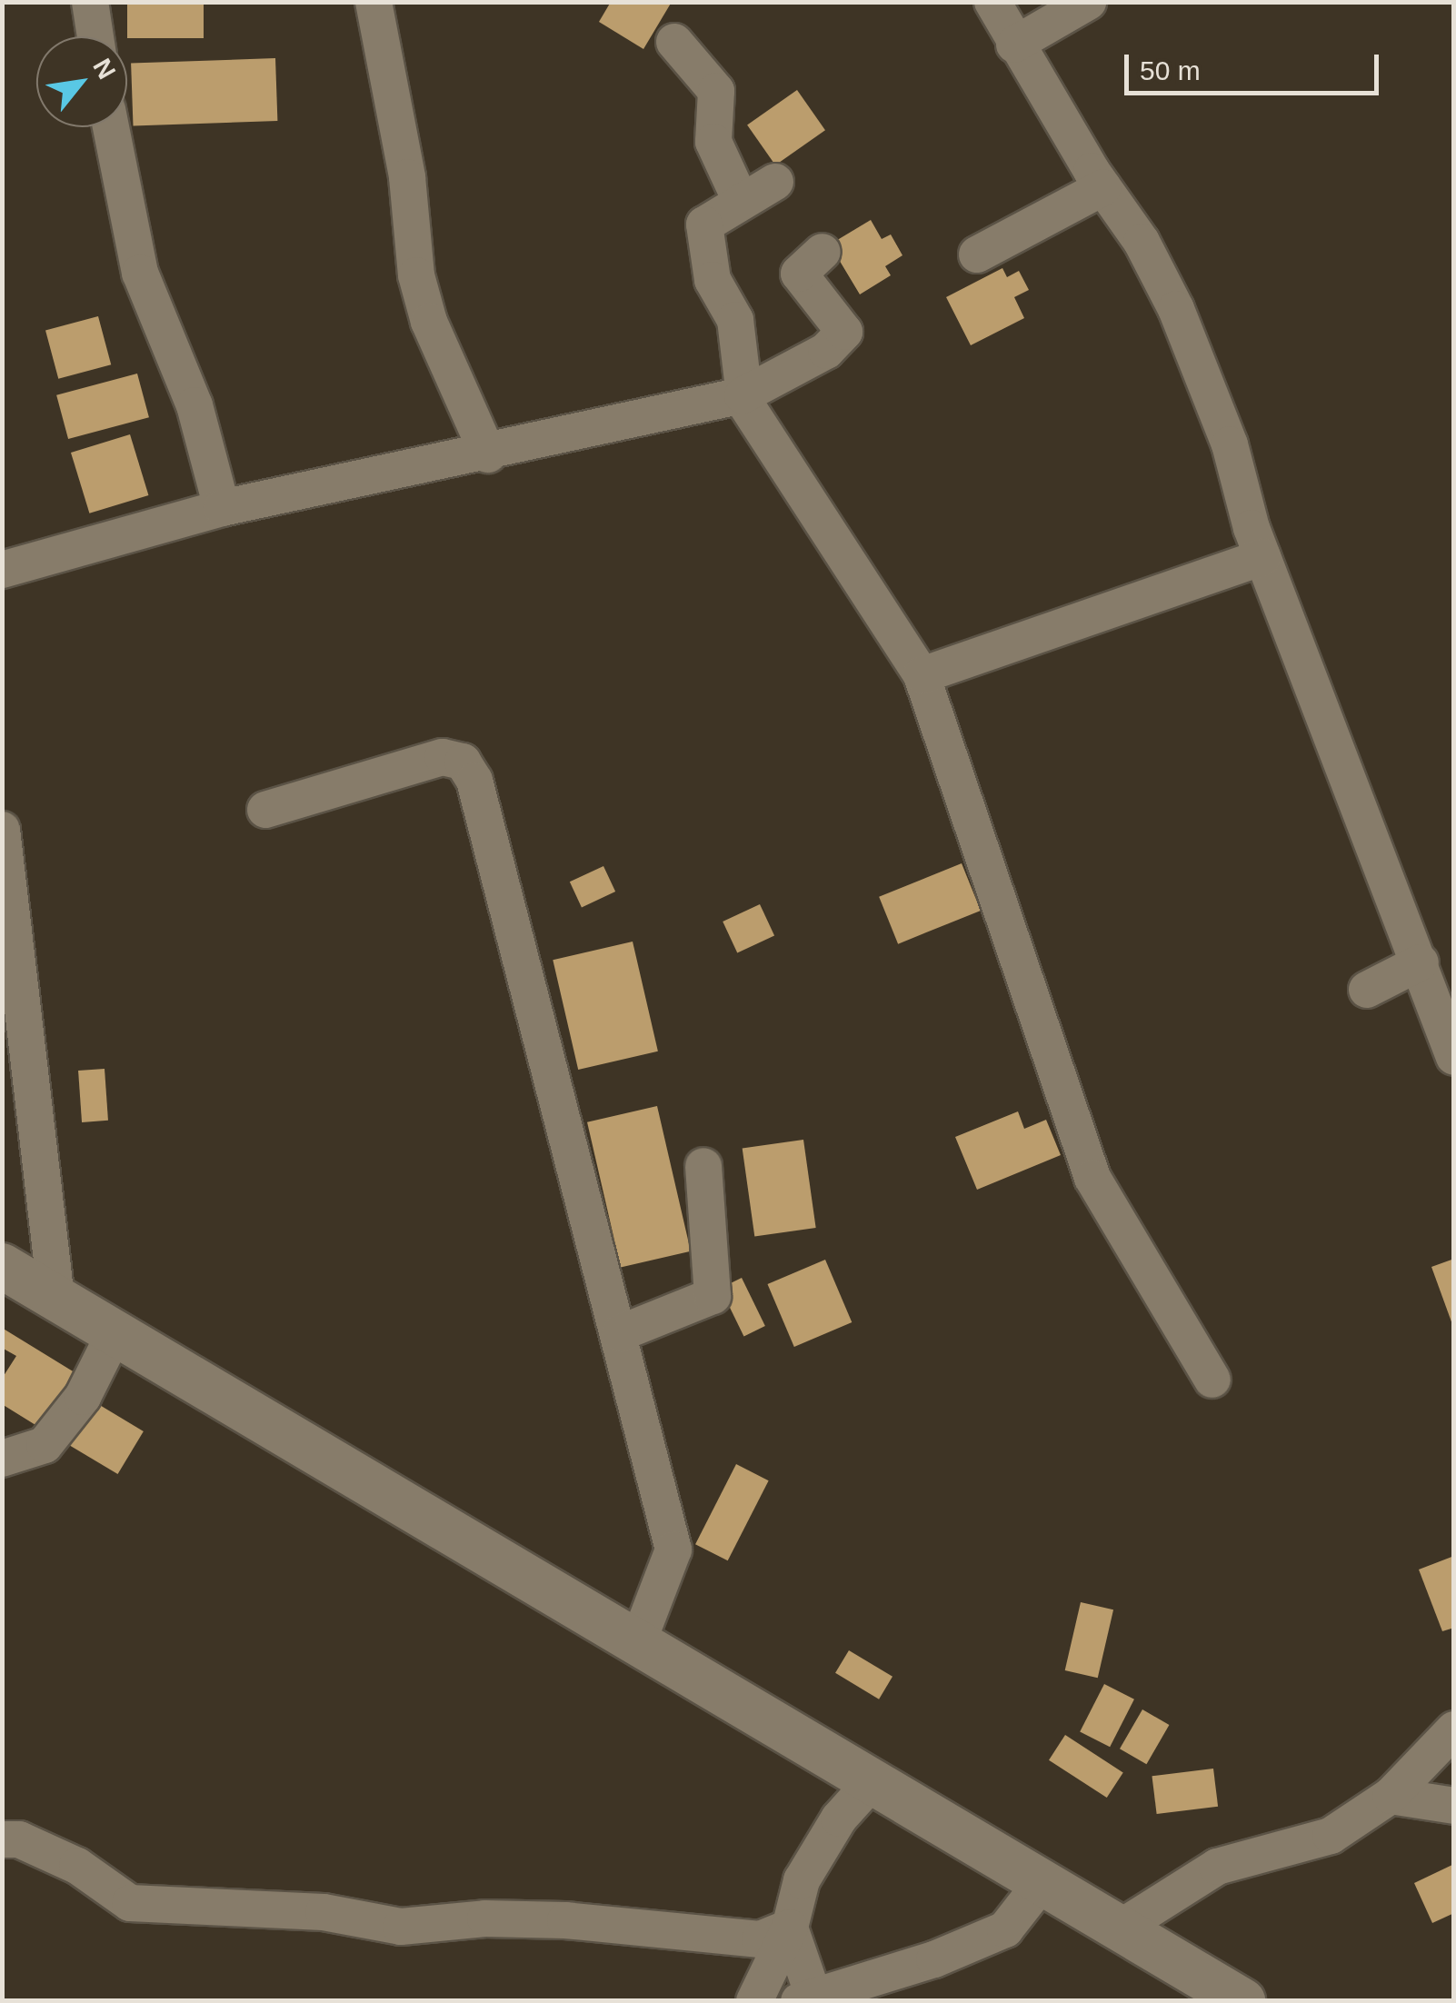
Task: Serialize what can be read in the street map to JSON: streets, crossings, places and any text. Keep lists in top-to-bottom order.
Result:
{
  "scale_bar": "50 m",
  "north": "top right"
}
